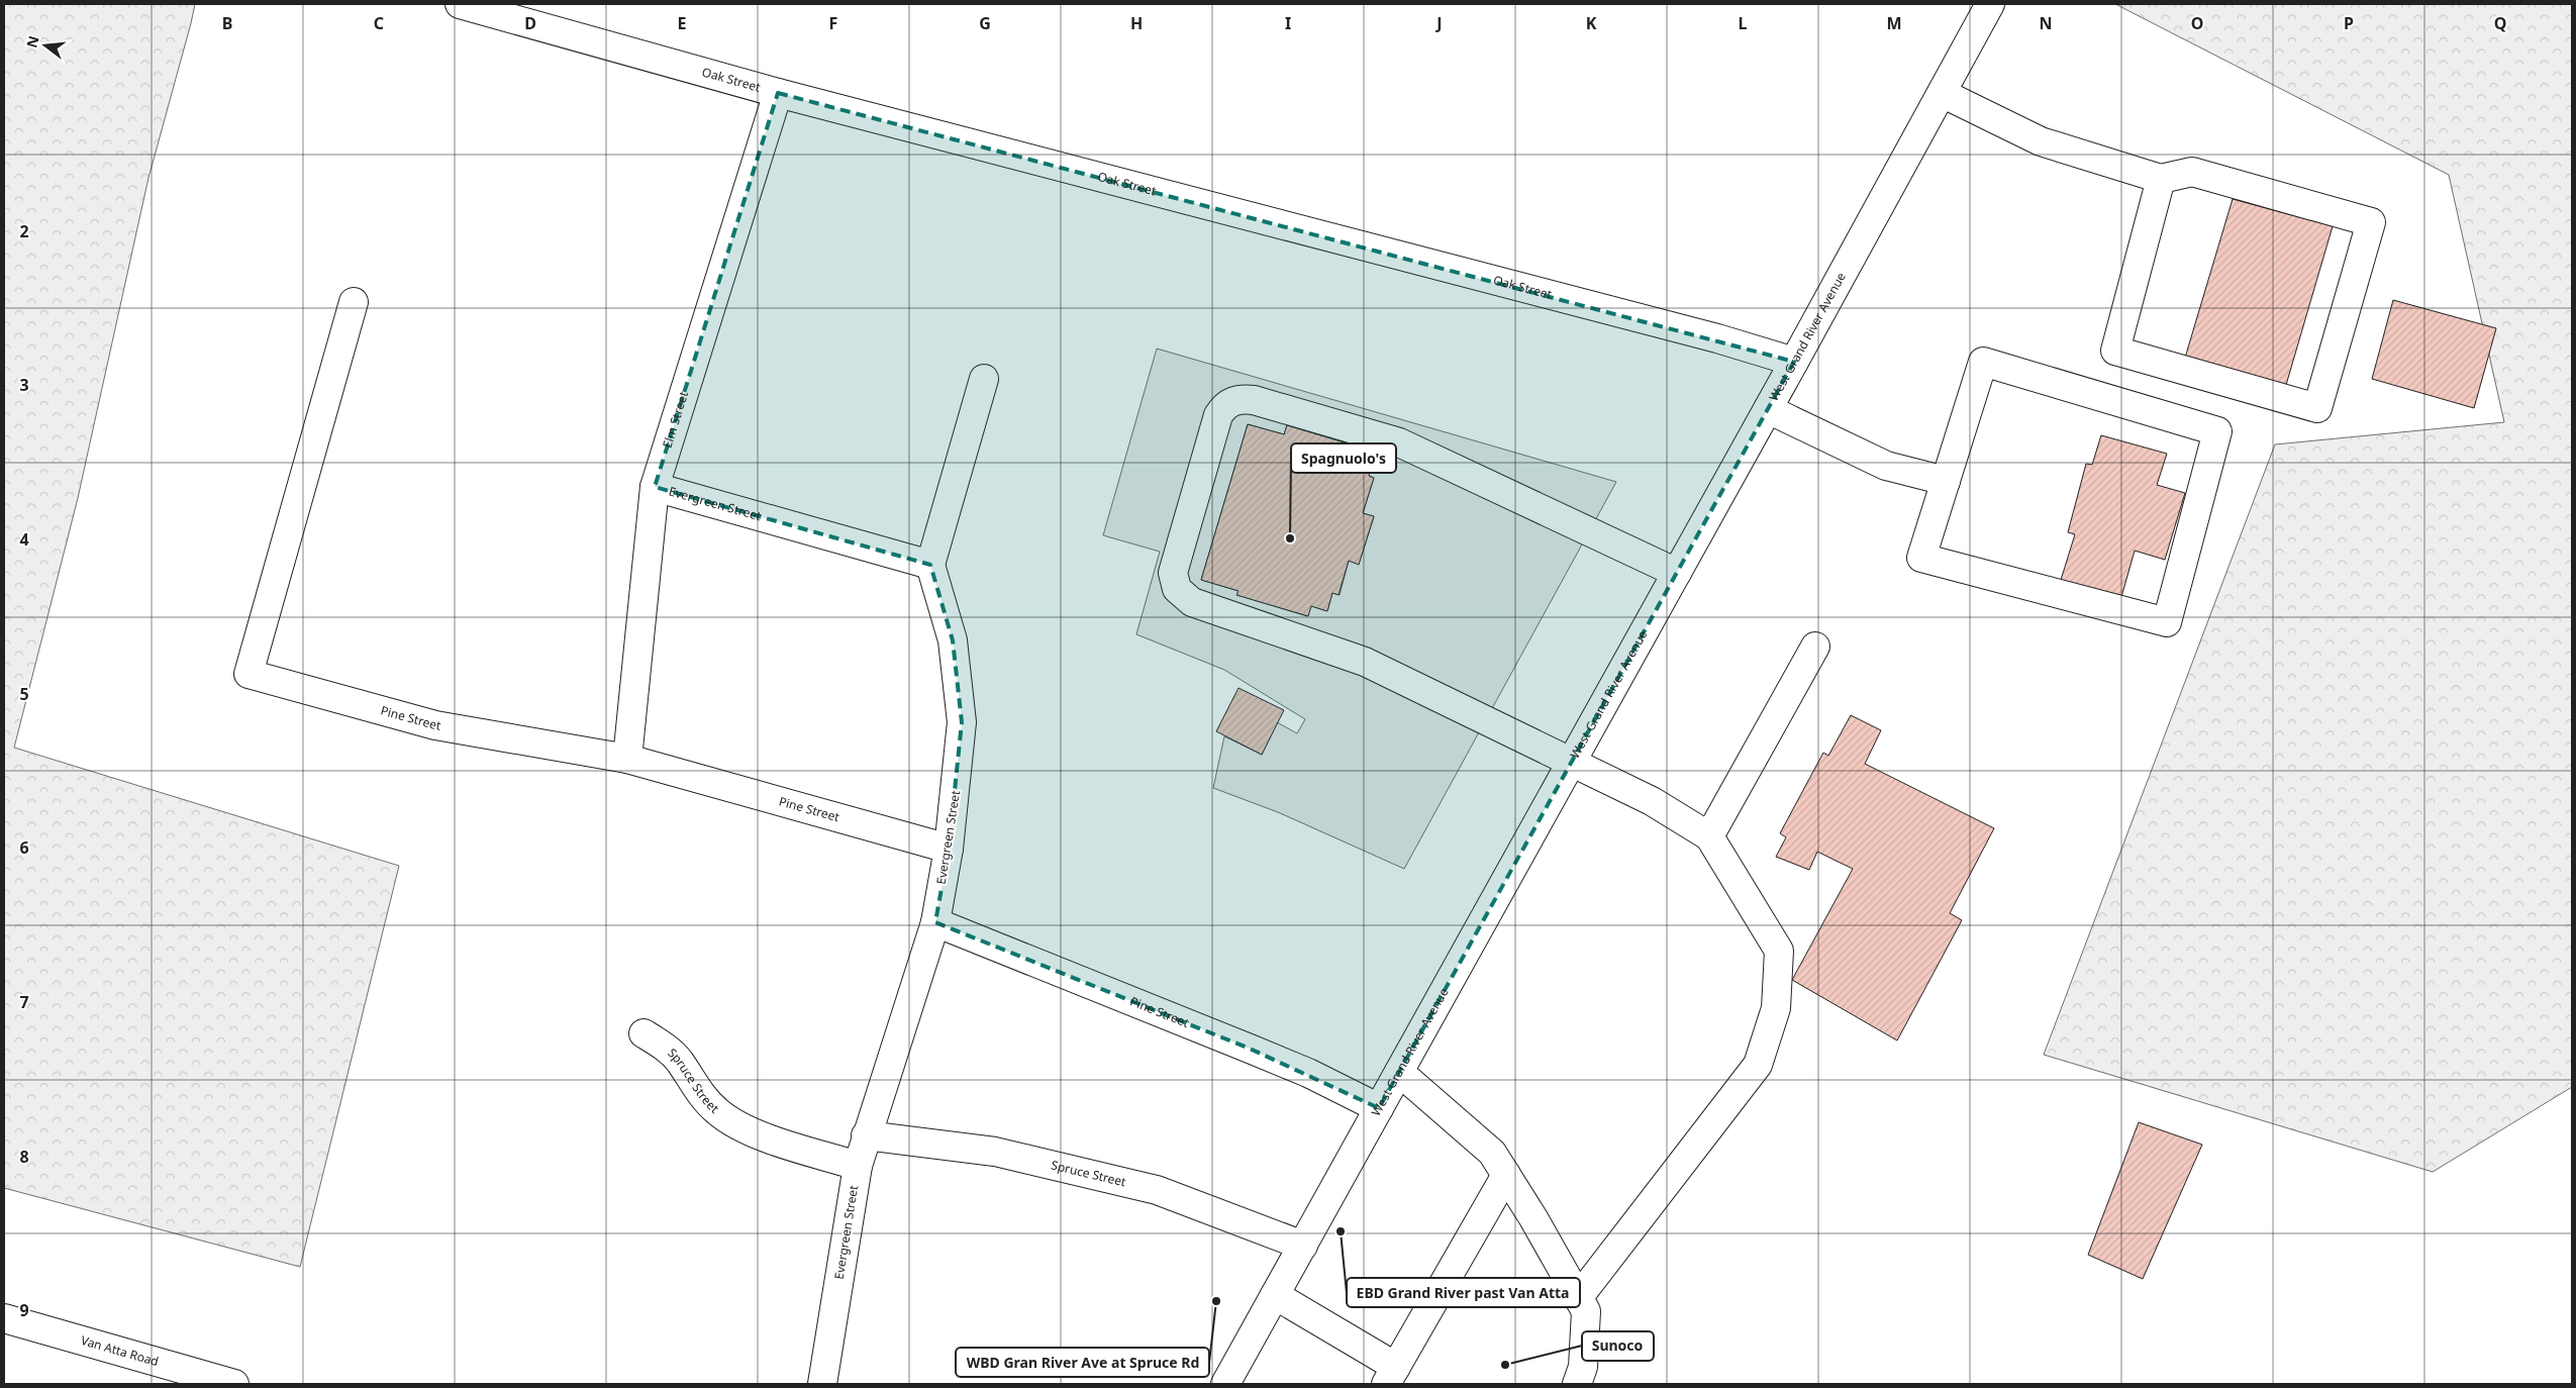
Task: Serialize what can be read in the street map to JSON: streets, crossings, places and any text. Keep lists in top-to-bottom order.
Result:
{
  "streets": {
    "street": [
      "Oak Street",
      "West Grand River Avenue",
      "Elm Street",
      "Evergreen Street",
      "Pine Street",
      "Spruce Street",
      "Van Atta Road"
    ]
  },
  "crossings": [
    ["Oak Street", "West Grand River Avenue"],
    ["Oak Street", "Elm Street"],
    ["West Grand River Avenue", "Pine Street"],
    ["West Grand River Avenue", "Spruce Street"],
    ["Elm Street", "Evergreen Street"],
    ["Elm Street", "Pine Street"],
    ["Evergreen Street", "Pine Street"],
    ["Evergreen Street", "Spruce Street"]
  ],
  "places": [
    "Spagnuolo's",
    "EBD Grand River past Van Atta",
    "WBD Gran River Ave at Spruce Rd",
    "Sunoco"
  ],
  "north": "left",
  "grid": {
    "columns": [
      "B",
      "C",
      "D",
      "E",
      "F",
      "G",
      "H",
      "I",
      "J",
      "K",
      "L",
      "M",
      "N",
      "O",
      "P",
      "Q"
    ],
    "rows": [
      "2",
      "3",
      "4",
      "5",
      "6",
      "7",
      "8",
      "9"
    ]
  }
}
